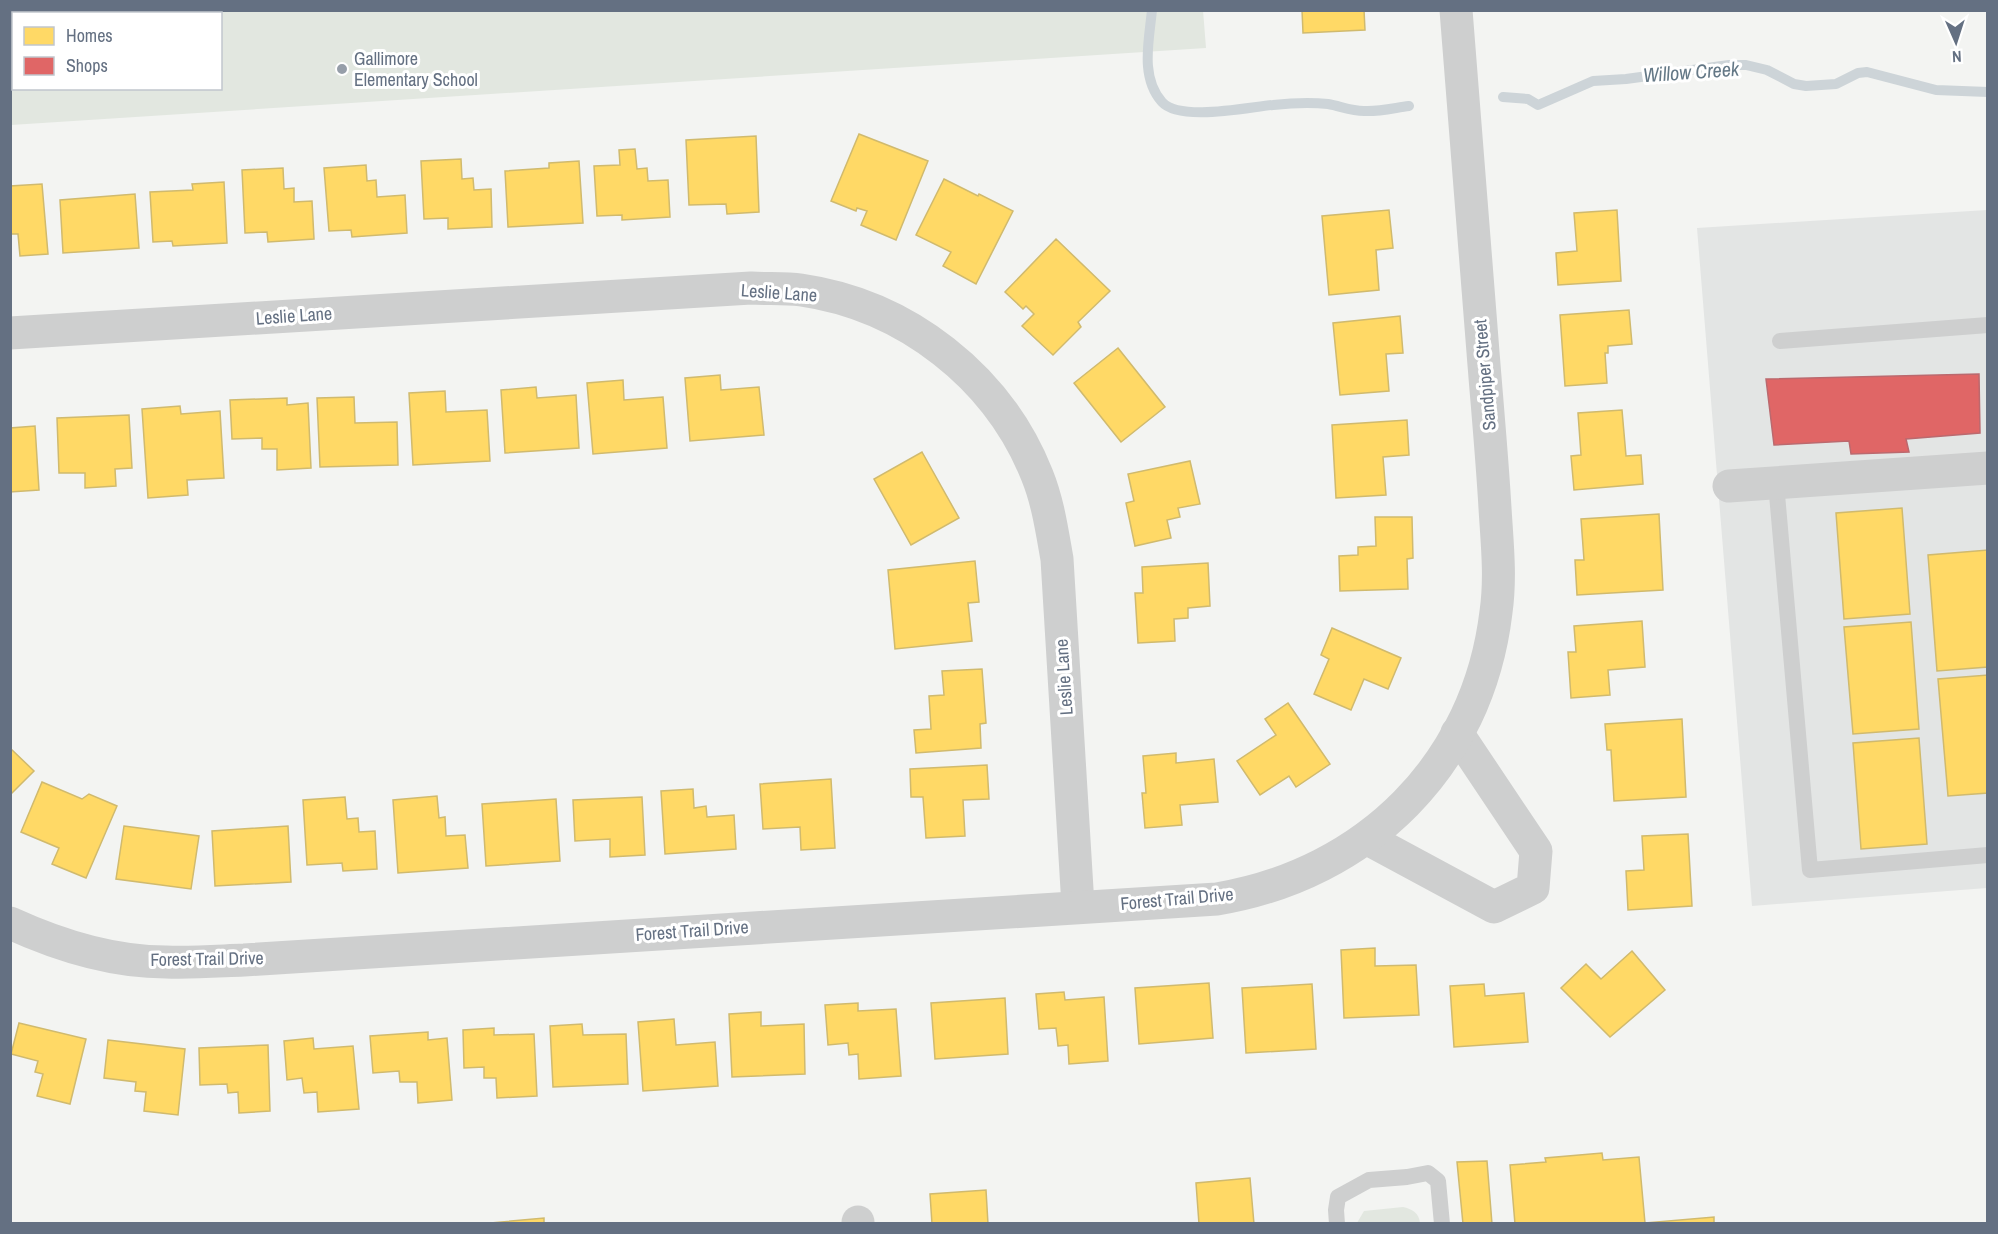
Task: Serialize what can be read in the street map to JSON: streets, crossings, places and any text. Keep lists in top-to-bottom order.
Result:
{
  "streets": {
    "street": ["Leslie Lane", "Sandpiper Street", "Forest Trail Drive"]
  },
  "crossings": [
    ["Leslie Lane", "Forest Trail Drive"],
    ["Sandpiper Street", "Forest Trail Drive"]
  ],
  "water": ["Willow Creek"],
  "places": ["Gallimore Elementary School"],
  "legend": ["Homes", "Shops"],
  "north": "bottom"
}
